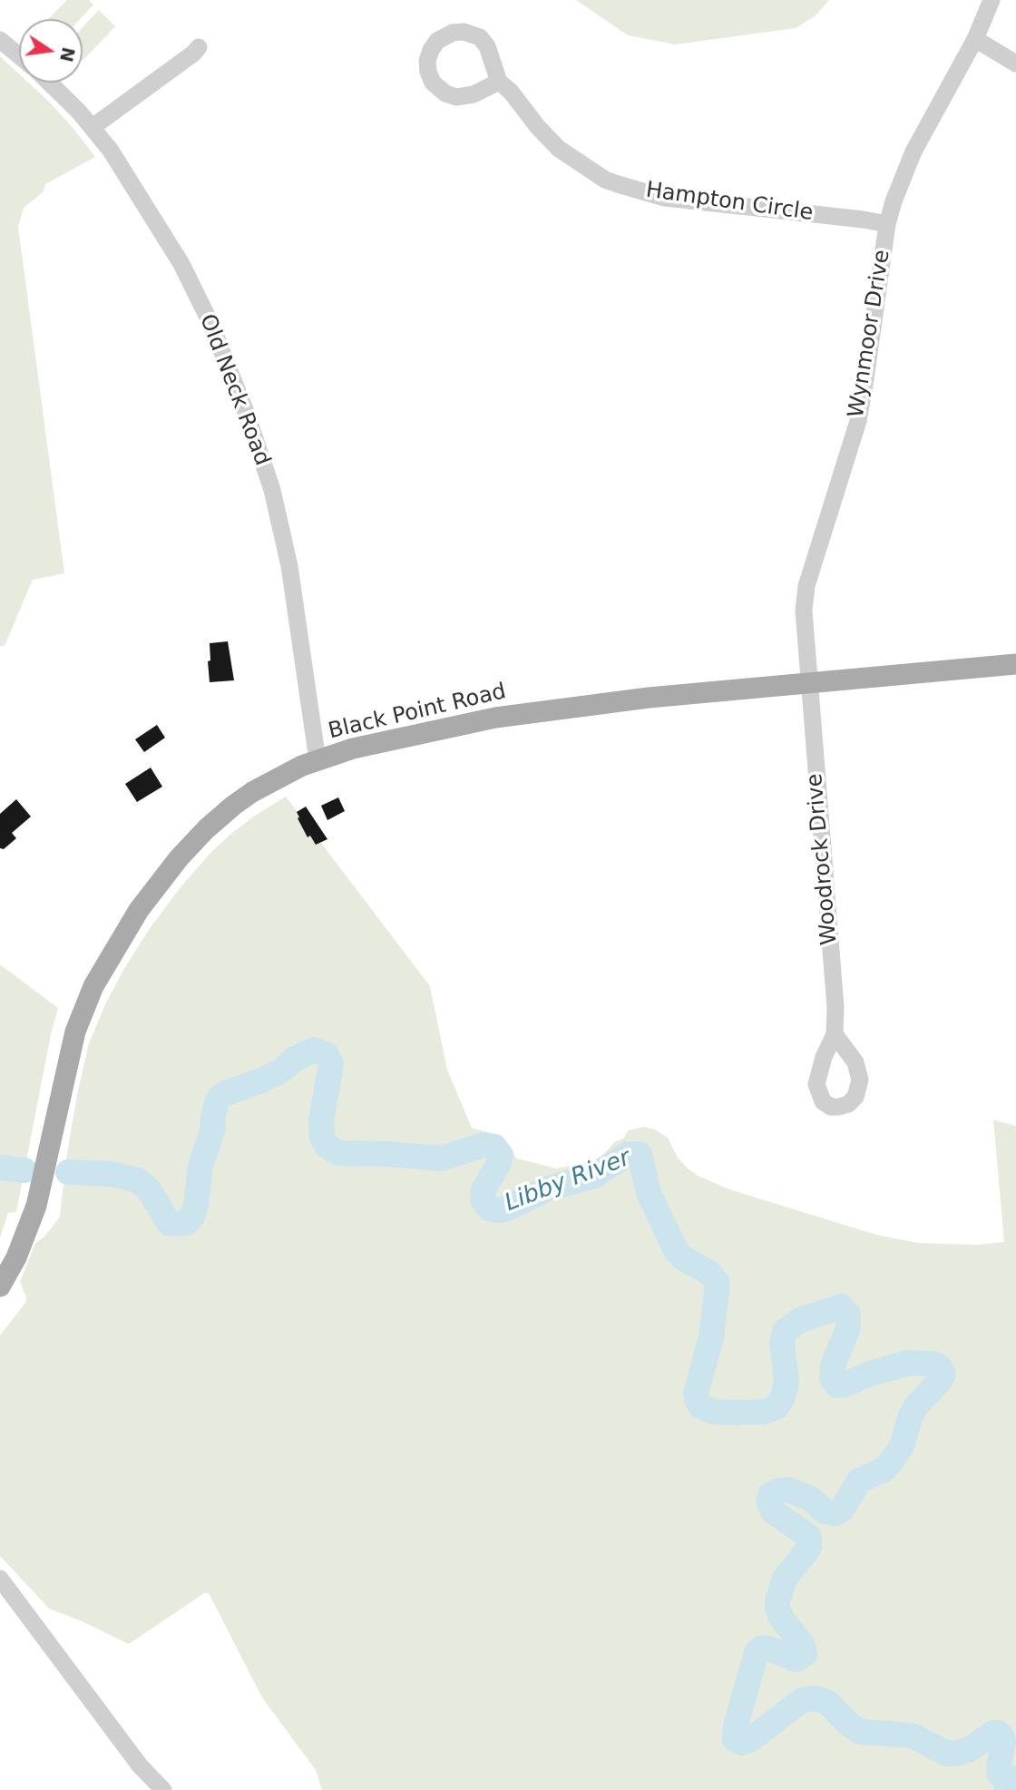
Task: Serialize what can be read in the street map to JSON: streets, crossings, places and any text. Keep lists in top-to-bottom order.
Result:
{
  "streets": {
    "main road": ["Black Point Road"],
    "street": [
      "Hampton Circle",
      "Wynmoor Drive",
      "Old Neck Road",
      "Woodrock Drive"
    ]
  },
  "crossings": [
    ["Hampton Circle", "Wynmoor Drive"],
    ["Wynmoor Drive", "Black Point Road"],
    ["Wynmoor Drive", "Woodrock Drive"],
    ["Old Neck Road", "Black Point Road"],
    ["Black Point Road", "Woodrock Drive"]
  ],
  "water": ["Libby River"],
  "north": "right"
}
